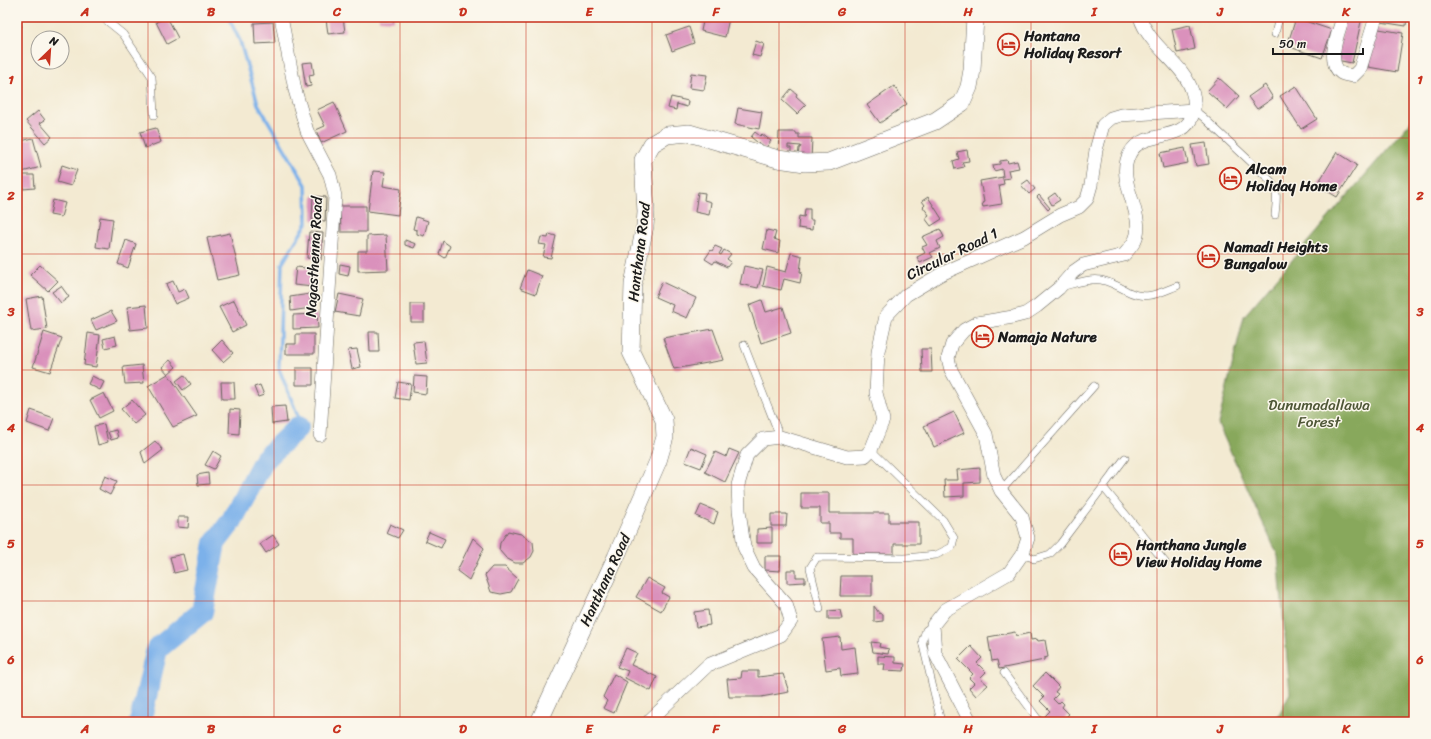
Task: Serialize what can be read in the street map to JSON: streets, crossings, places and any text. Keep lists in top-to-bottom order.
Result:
{
  "streets": {
    "street": ["Hanthana Road", "Circular Road 1", "Nagasthenna Road"]
  },
  "parks": ["Dunumadallawa Forest"],
  "places": {
    "hotel": [
      "Hantana Holiday Resort",
      "Alcam Holiday Home",
      "Namadi Heights Bungalow",
      "Namaja Nature",
      "Hanthana Jungle View Holiday Home"
    ]
  },
  "scale_bar": "50 m",
  "north": "top right",
  "grid": {
    "columns": [
      "A",
      "B",
      "C",
      "D",
      "E",
      "F",
      "G",
      "H",
      "I",
      "J",
      "K"
    ],
    "rows": [
      "1",
      "2",
      "3",
      "4",
      "5",
      "6"
    ]
  }
}
